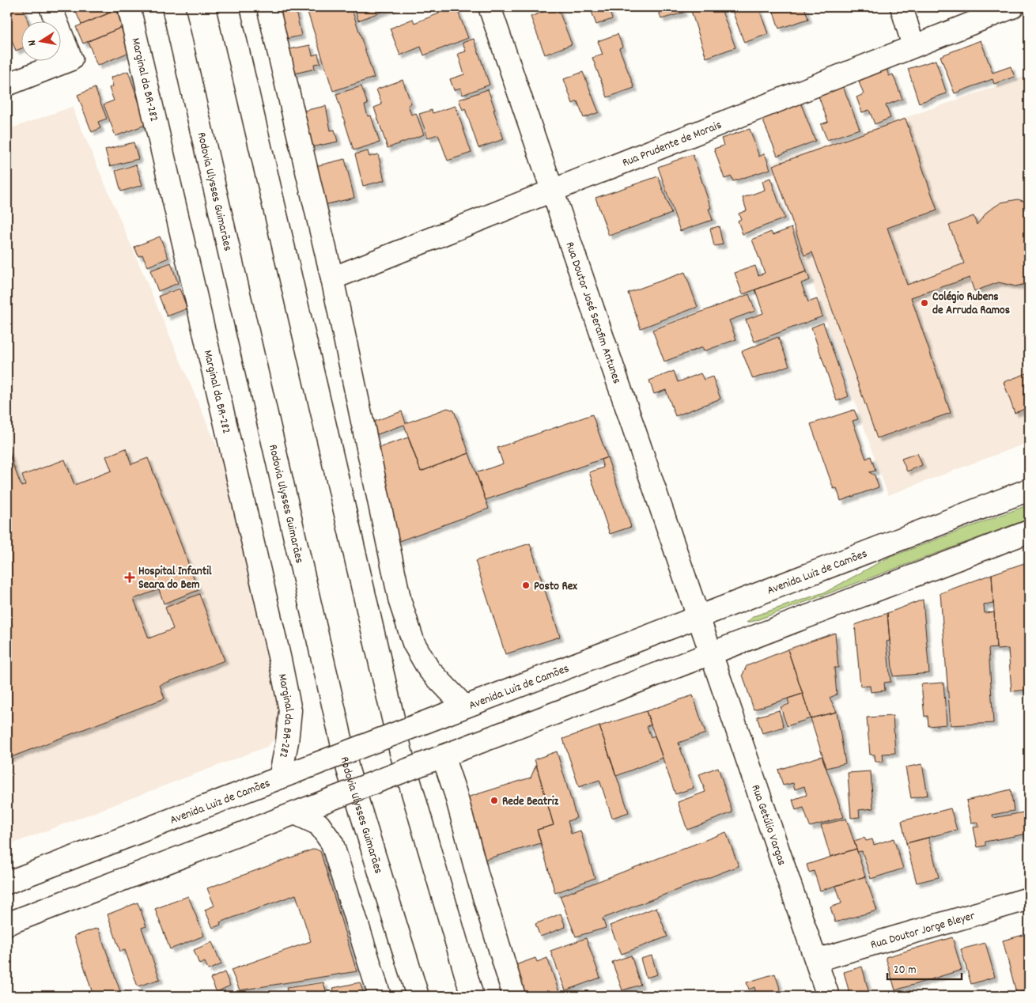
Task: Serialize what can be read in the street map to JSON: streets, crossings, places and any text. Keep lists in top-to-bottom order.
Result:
{
  "streets": {
    "main road": [
      "Marginal da BR-282",
      "Rua Prudente de Morais",
      "Rodovia Ulysses Guimarães",
      "Rua Doutor José Serafim Antunes",
      "Avenida Luiz de Camões",
      "Rua Getúlio Vargas",
      "Rua Doutor Jorge Bleyer"
    ]
  },
  "crossings": [
    ["Marginal da BR-282", "Avenida Luiz de Camões"],
    ["Rua Prudente de Morais", "Rua Doutor José Serafim Antunes"],
    ["Rua Doutor José Serafim Antunes", "Avenida Luiz de Camões"],
    ["Rua Doutor José Serafim Antunes", "Rua Getúlio Vargas"],
    ["Rua Getúlio Vargas", "Rua Doutor Jorge Bleyer"]
  ],
  "places": {
    "other": ["Colégio Rubens de Arruda Ramos", "Posto Rex", "Rede Beatriz"],
    "health": ["Hospital Infantil Seara do Bem"]
  },
  "scale_bar": "20 m",
  "north": "left"
}
